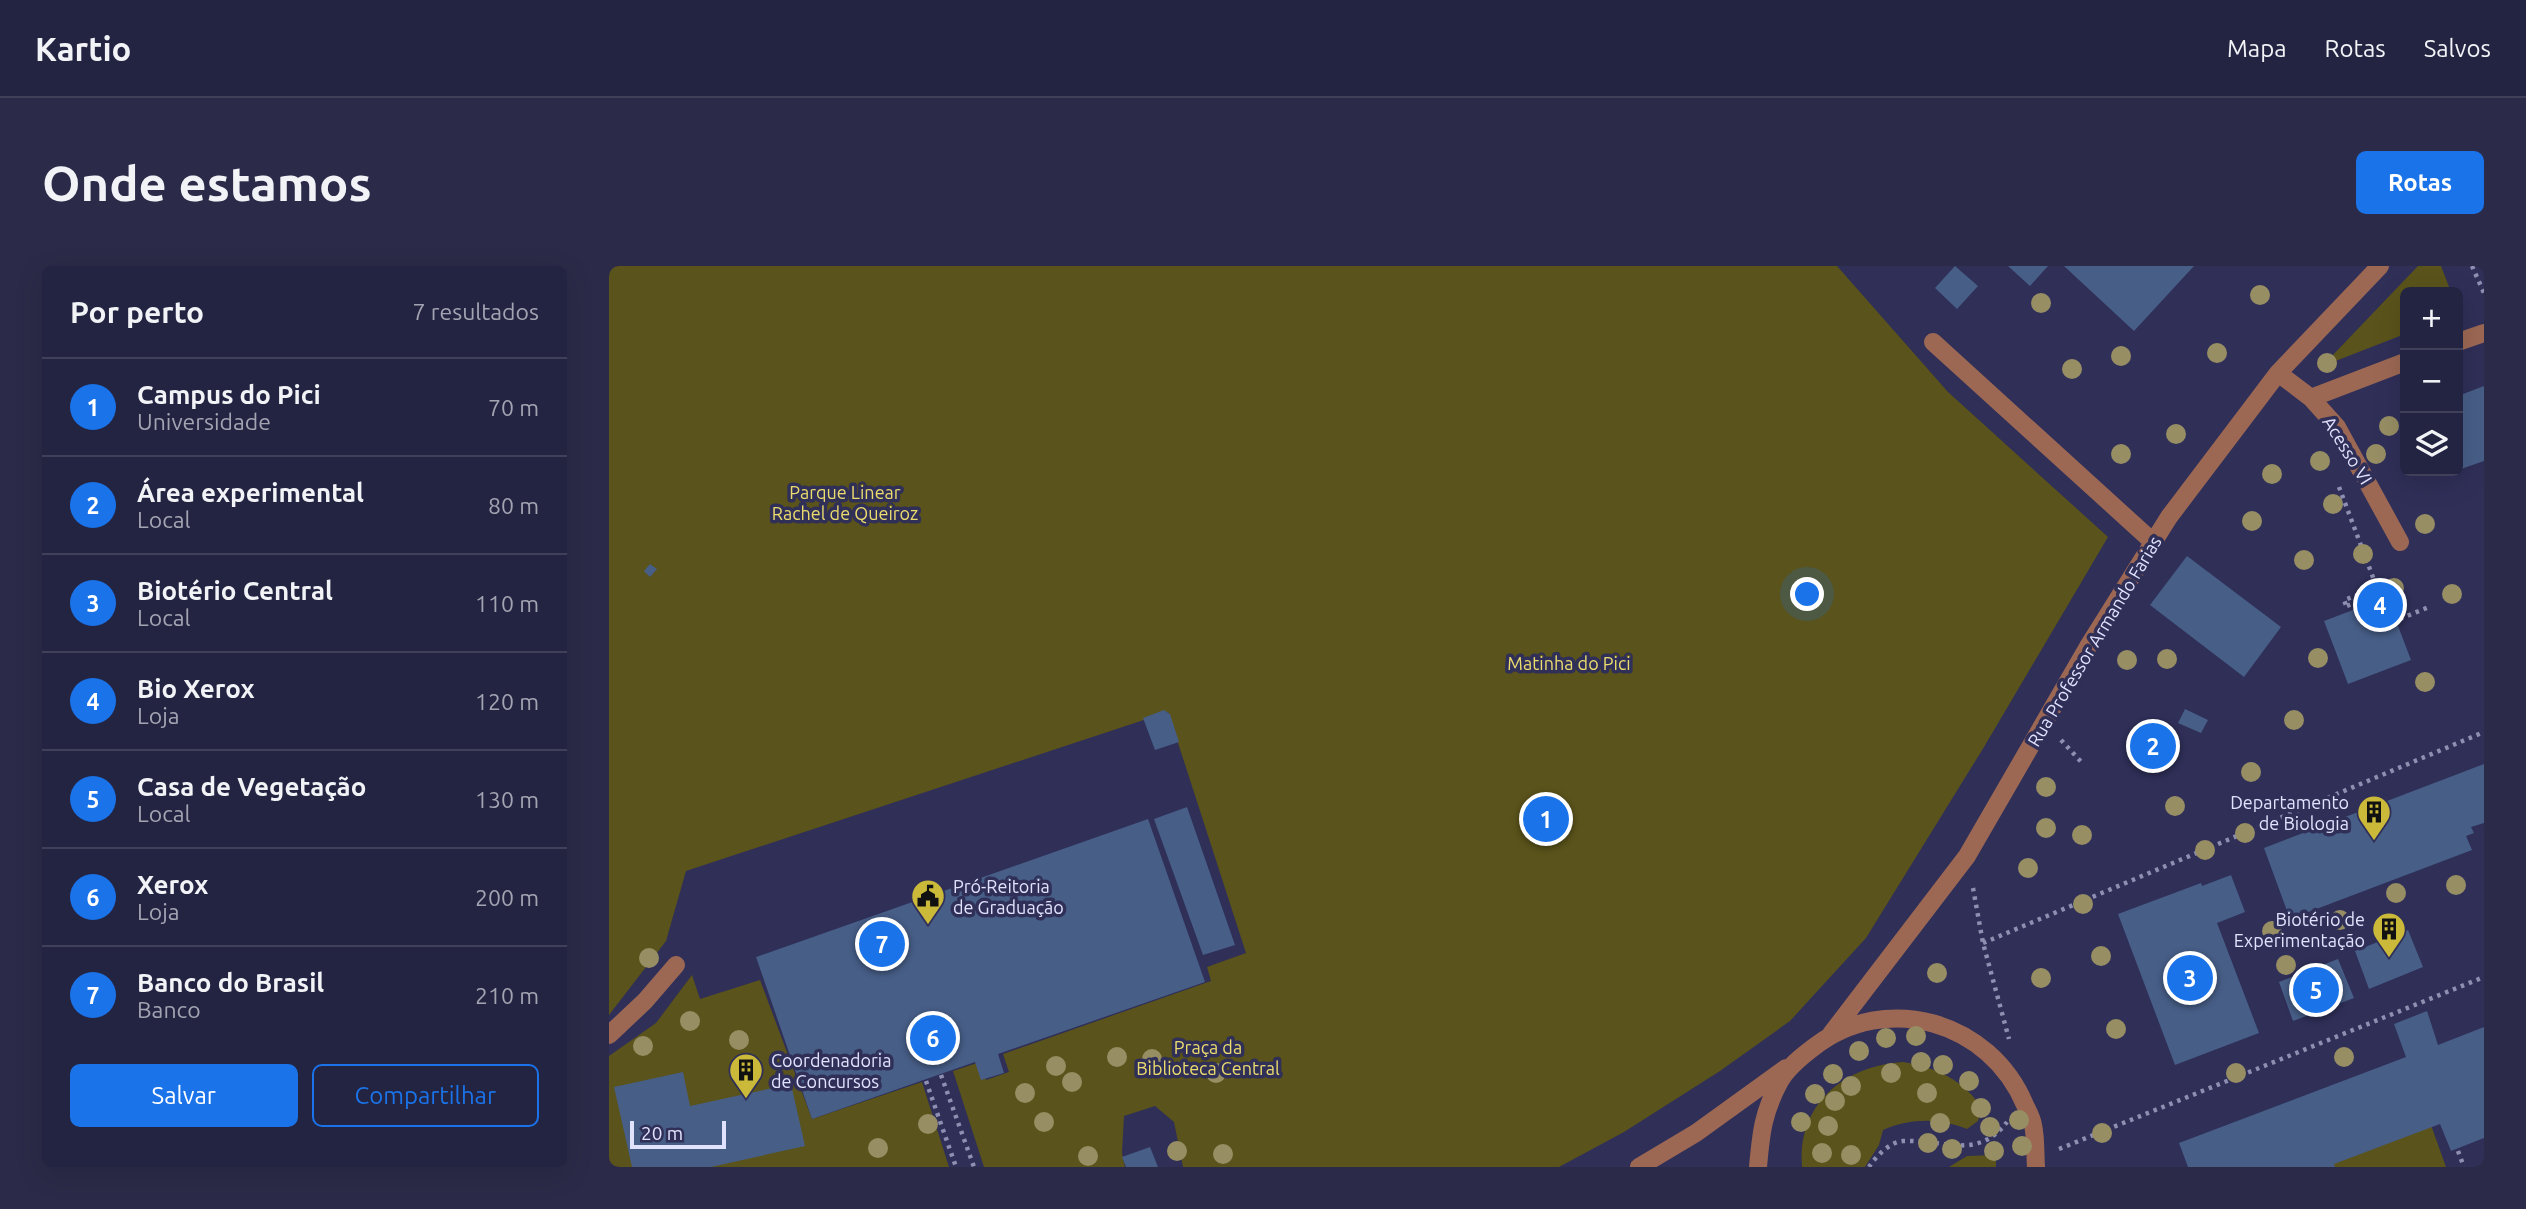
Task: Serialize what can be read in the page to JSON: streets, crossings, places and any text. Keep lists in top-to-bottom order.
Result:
{
  "streets": {
    "street": ["Acesso VI", "Rua Professor Armando Farias"]
  },
  "crossings": [
    ["Acesso VI", "Rua Professor Armando Farias"]
  ],
  "parks": ["Parque Linear Rachel de Queiroz", "Matinha do Pici", "Praça da Biblioteca Central"],
  "places": {
    "building": ["Departamento de Biologia", "Biotério de Experimentação", "Coordenadoria de Concursos"],
    "public building": ["Pró-Reitoria de Graduação"]
  },
  "scale_bar": "20 m",
  "page": {
    "header": "Kartio",
    "nav": ["Mapa", "Rotas", "Salvos"],
    "buttons": [
      "Rotas",
      ["Salvar", "Compartilhar"]
    ],
    "title": "Onde estamos",
    "heading": ["Por perto", "7 resultados"],
    "map_buttons": ["+", "−"],
    "list": [
      {
        "mark": "1",
        "name": "Campus do Pici",
        "note": "Universidade",
        "value": "70 m"
      },
      {
        "mark": "2",
        "name": "Área experimental",
        "note": "Local",
        "value": "80 m"
      },
      {
        "mark": "3",
        "name": "Biotério Central",
        "note": "Local",
        "value": "110 m"
      },
      {
        "mark": "4",
        "name": "Bio Xerox",
        "note": "Loja",
        "value": "120 m"
      },
      {
        "mark": "5",
        "name": "Casa de Vegetação",
        "note": "Local",
        "value": "130 m"
      },
      {
        "mark": "6",
        "name": "Xerox",
        "note": "Loja",
        "value": "200 m"
      },
      {
        "mark": "7",
        "name": "Banco do Brasil",
        "note": "Banco",
        "value": "210 m"
      }
    ],
    "pins": [
      "4",
      "2",
      "1",
      "7",
      "3",
      "5",
      "6"
    ],
    "scale": "20 m"
  }
}
